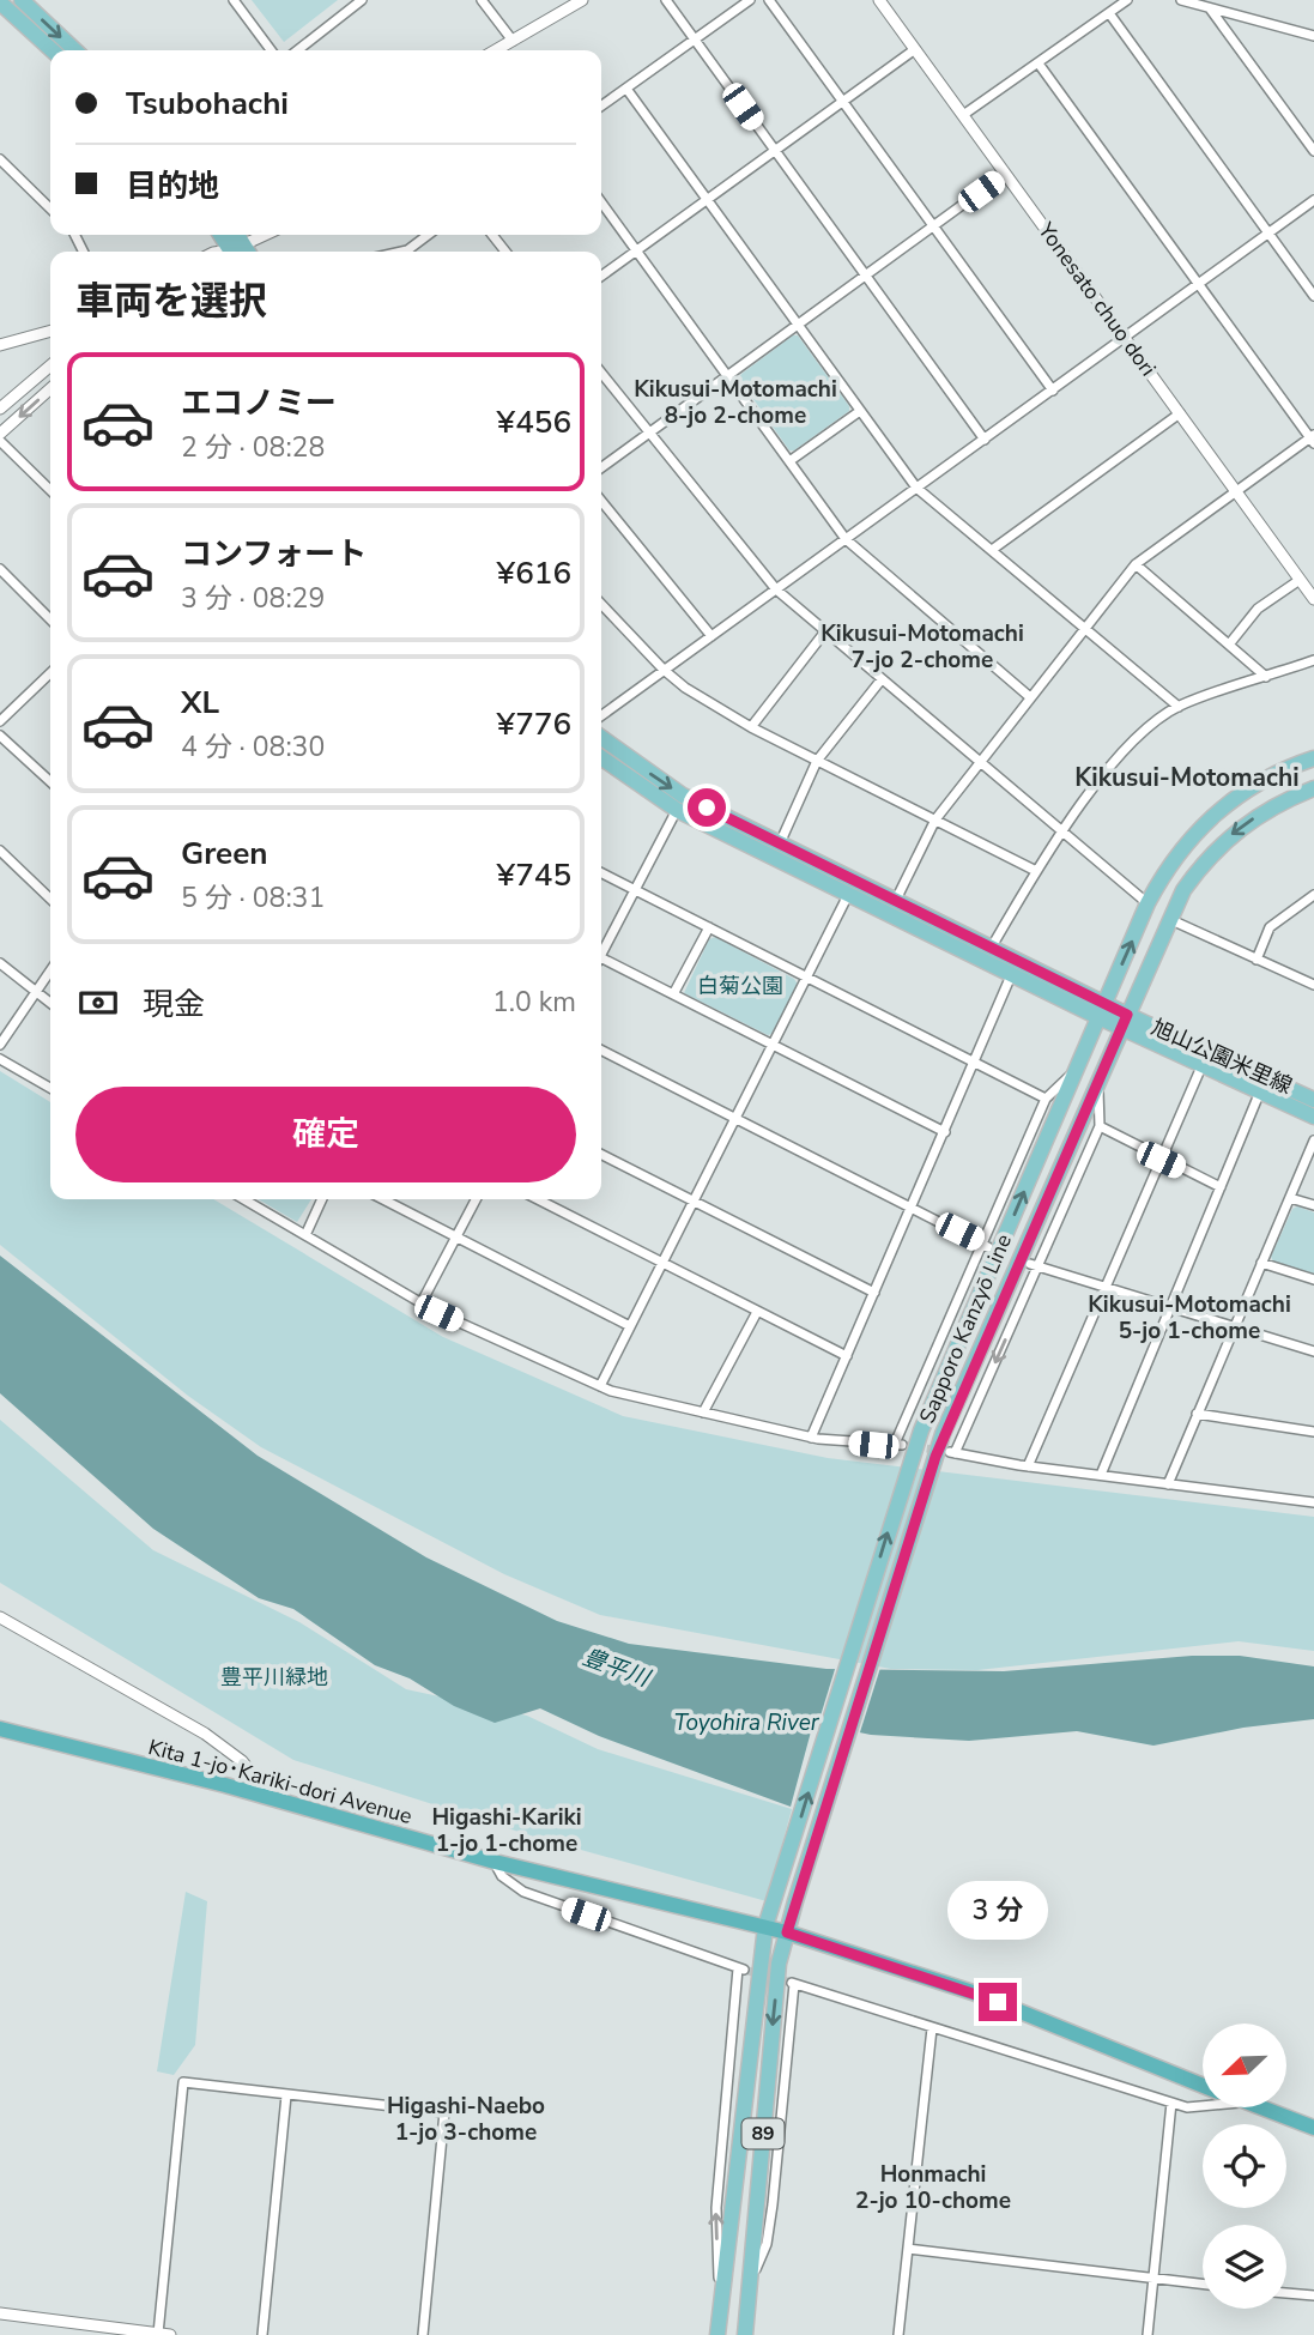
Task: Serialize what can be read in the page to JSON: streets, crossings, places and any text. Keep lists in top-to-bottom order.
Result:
{
  "streets": {
    "highway": ["Kita 1-jo･Kariki-dori Avenue"],
    "main road": ["旭山公園米里線", "Sapporo Kanzyō Line", "89"],
    "street": ["Yonesato chuo dori"]
  },
  "crossings": [
    ["旭山公園米里線", "Sapporo Kanzyō Line"],
    ["Sapporo Kanzyō Line", "Kita 1-jo･Kariki-dori Avenue"]
  ],
  "districts": [
    "Kikusui-Motomachi 8-jo 2-chome",
    "Kikusui-Motomachi 7-jo 2-chome",
    "Kikusui-Motomachi",
    "Kikusui-Motomachi 5-jo 1-chome",
    "Higashi-Kariki 1-jo 1-chome",
    "Higashi-Naebo 1-jo 3-chome",
    "Honmachi 2-jo 10-chome"
  ],
  "water": ["豊平川", "Toyohira River"],
  "parks": ["白菊公園", "豊平川緑地"],
  "north": "bottom left",
  "page": {
    "banner": ["Tsubohachi", "目的地"],
    "heading": "車両を選択",
    "list": [
      {
        "name": "エコノミー",
        "note": "2 分 · 08:28",
        "value": "¥456"
      },
      {
        "name": "コンフォート",
        "note": "3 分 · 08:29",
        "value": "¥616"
      },
      {
        "name": "XL",
        "note": "4 分 · 08:30",
        "value": "¥776"
      },
      {
        "name": "Green",
        "note": "5 分 · 08:31",
        "value": "¥745"
      }
    ],
    "pay": ["現金", "1.0 km"],
    "buttons": "確定",
    "bubble": "3 分"
  }
}
